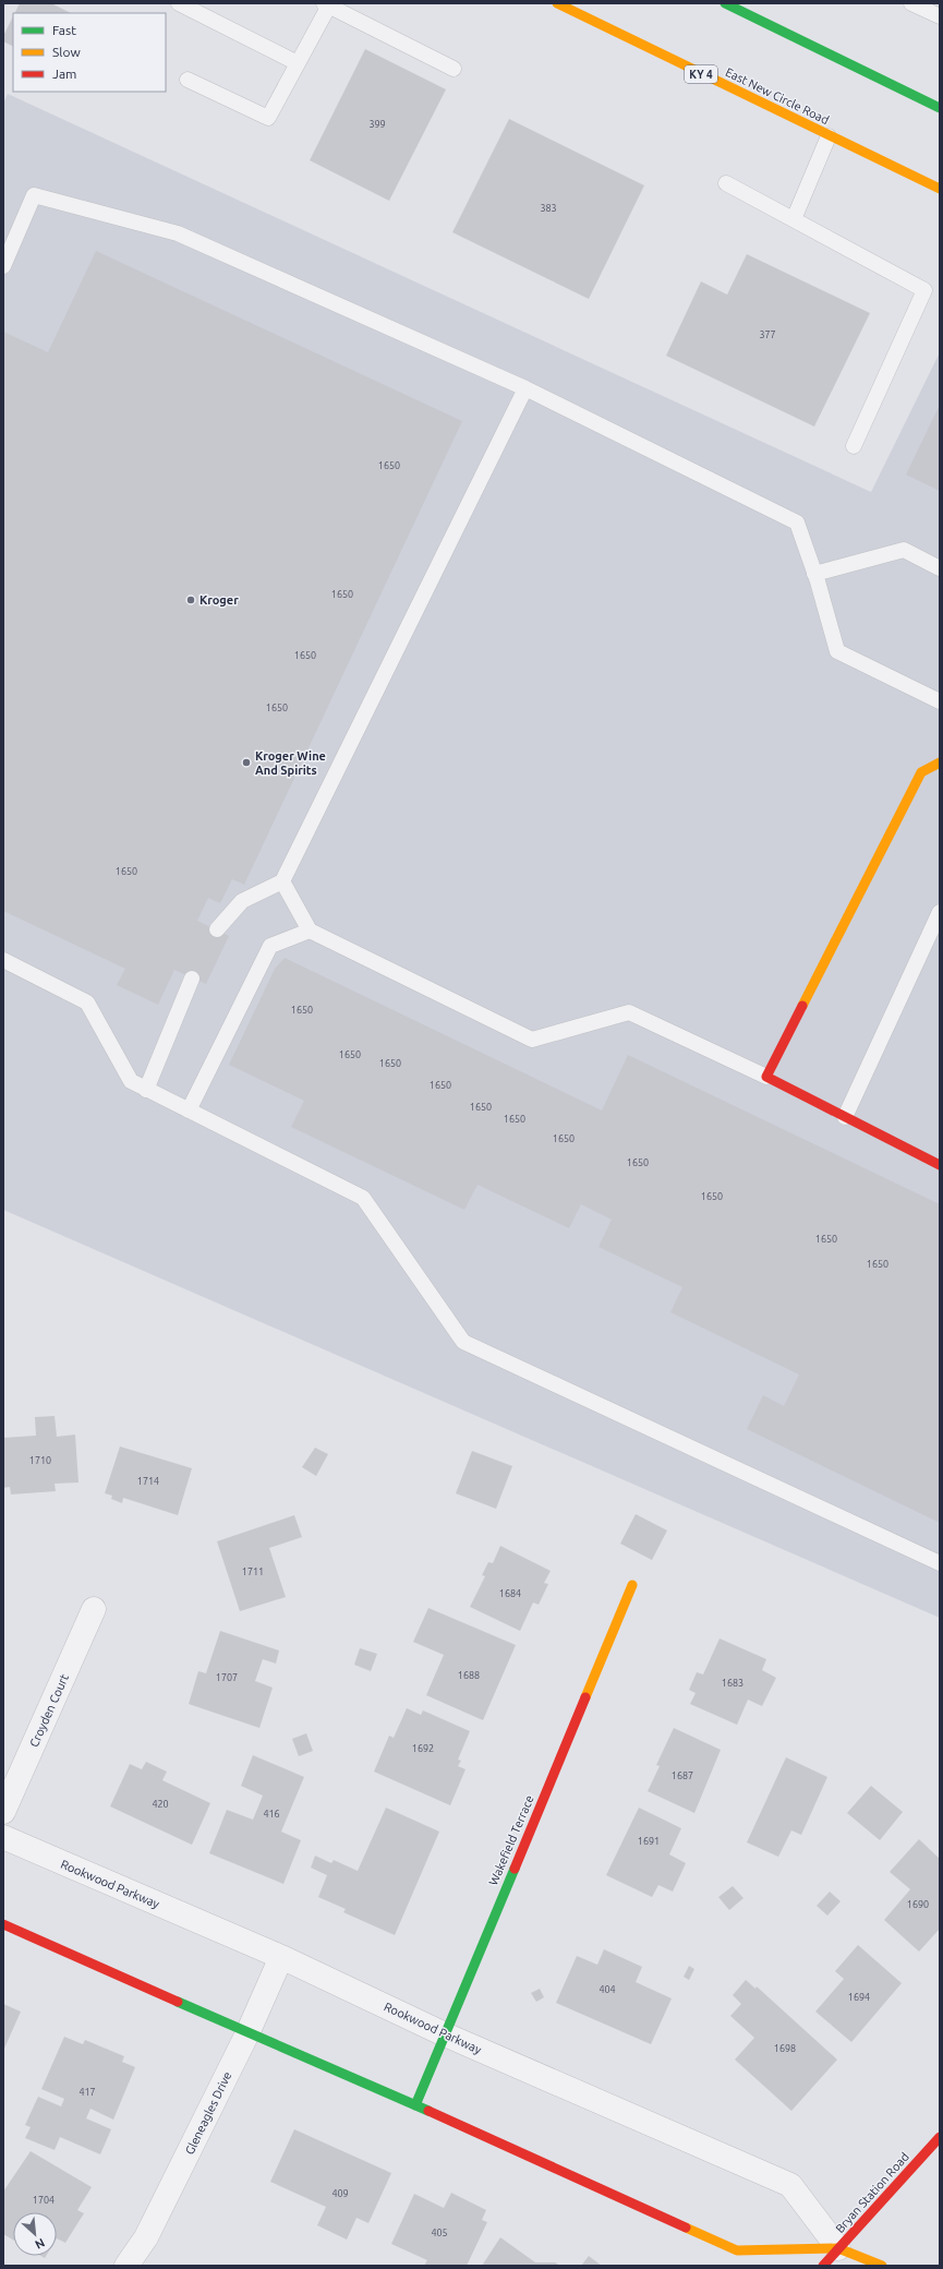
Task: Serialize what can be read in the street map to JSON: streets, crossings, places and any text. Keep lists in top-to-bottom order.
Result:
{
  "streets": {
    "main road": [
      "KY 4",
      "East New Circle Road",
      "Wakefield Terrace",
      "Bryan Station Road"
    ],
    "street": ["Croyden Court", "Rookwood Parkway", "Gleneagles Drive"]
  },
  "crossings": [
    ["Wakefield Terrace", "Rookwood Parkway"],
    ["Rookwood Parkway", "Gleneagles Drive"],
    ["Rookwood Parkway", "Bryan Station Road"]
  ],
  "places": ["Kroger", "Kroger Wine And Spirits"],
  "house_numbers": [
    "399",
    "383",
    "377",
    "1650",
    "1650",
    "1650",
    "1650",
    "1650",
    "1650",
    "1650",
    "1650",
    "1650",
    "1650",
    "1650",
    "1650",
    "1650",
    "1650",
    "1650",
    "1650",
    "1710",
    "1714",
    "1711",
    "1684",
    "1688",
    "1707",
    "1683",
    "1692",
    "1687",
    "420",
    "416",
    "1691",
    "1690",
    "404",
    "1694",
    "1698",
    "417",
    "409",
    "1704",
    "405"
  ],
  "legend": ["Fast", "Slow", "Jam"],
  "north": "bottom right"
}
